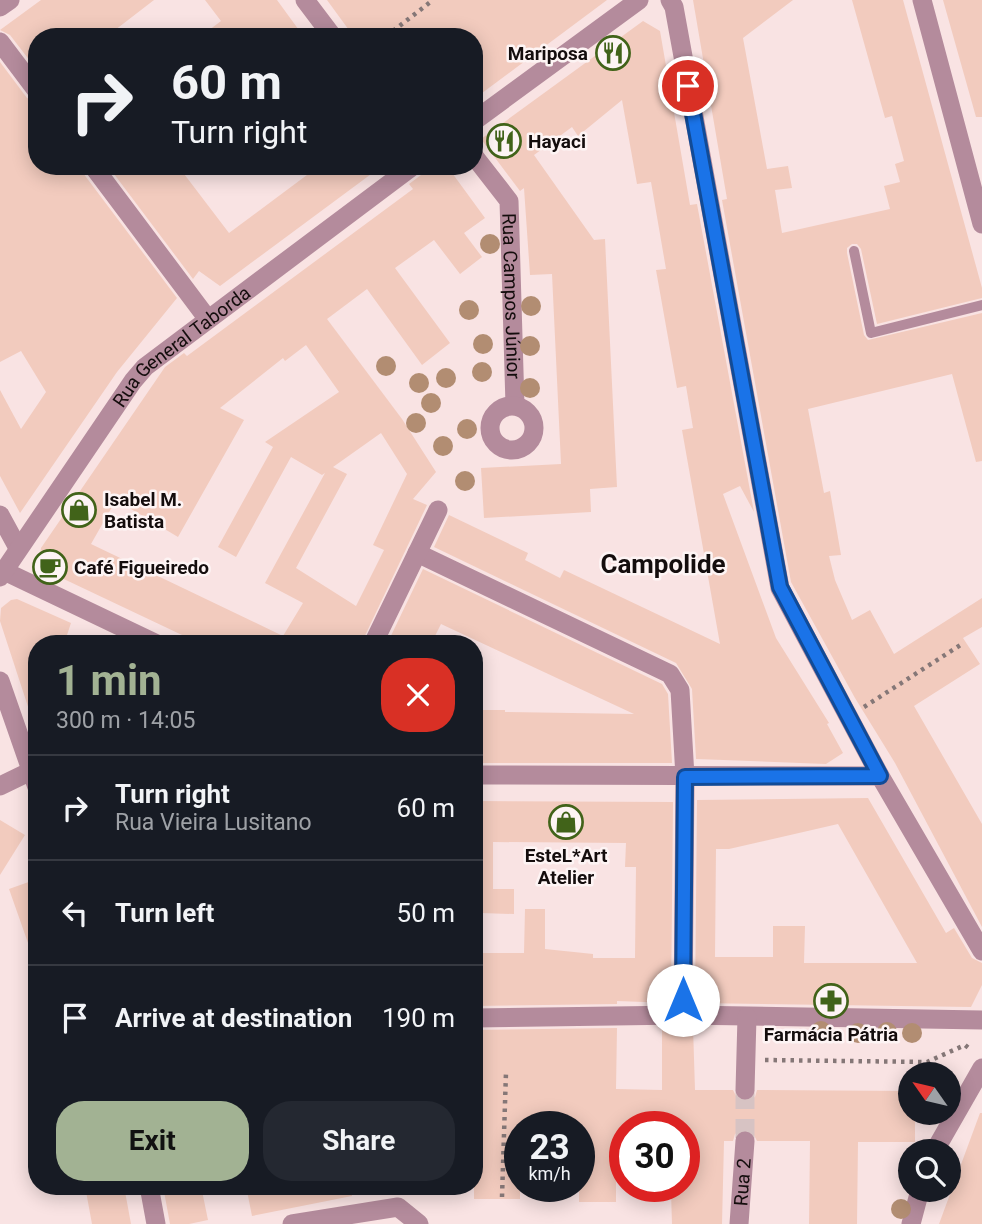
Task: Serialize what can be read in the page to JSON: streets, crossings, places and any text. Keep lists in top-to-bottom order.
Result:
{
  "streets": {
    "street": ["Rua Campos Júnior", "Rua General Taborda", "Rua 2"]
  },
  "districts": ["Campolide"],
  "places": {
    "restaurant": ["Mariposa", "Hayaci"],
    "shop": ["Isabel M. Batista", "EsteL*Art Atelier"],
    "cafe": ["Café Figueiredo"],
    "pharmacy": ["Farmácia Pátria"]
  },
  "north": "top left",
  "page": {
    "turn": ["60 m", "Turn right"],
    "heading": ["1 min", "300 m · 14:05"],
    "list": [
      {
        "name": "Turn right",
        "note": "Rua Vieira Lusitano",
        "value": "60 m"
      },
      {
        "name": "Turn left",
        "value": "50 m"
      },
      {
        "name": "Arrive at destination",
        "value": "190 m"
      }
    ],
    "buttons": ["Exit", "Share"],
    "speed": "23 km/h",
    "limit": "30"
  }
}
